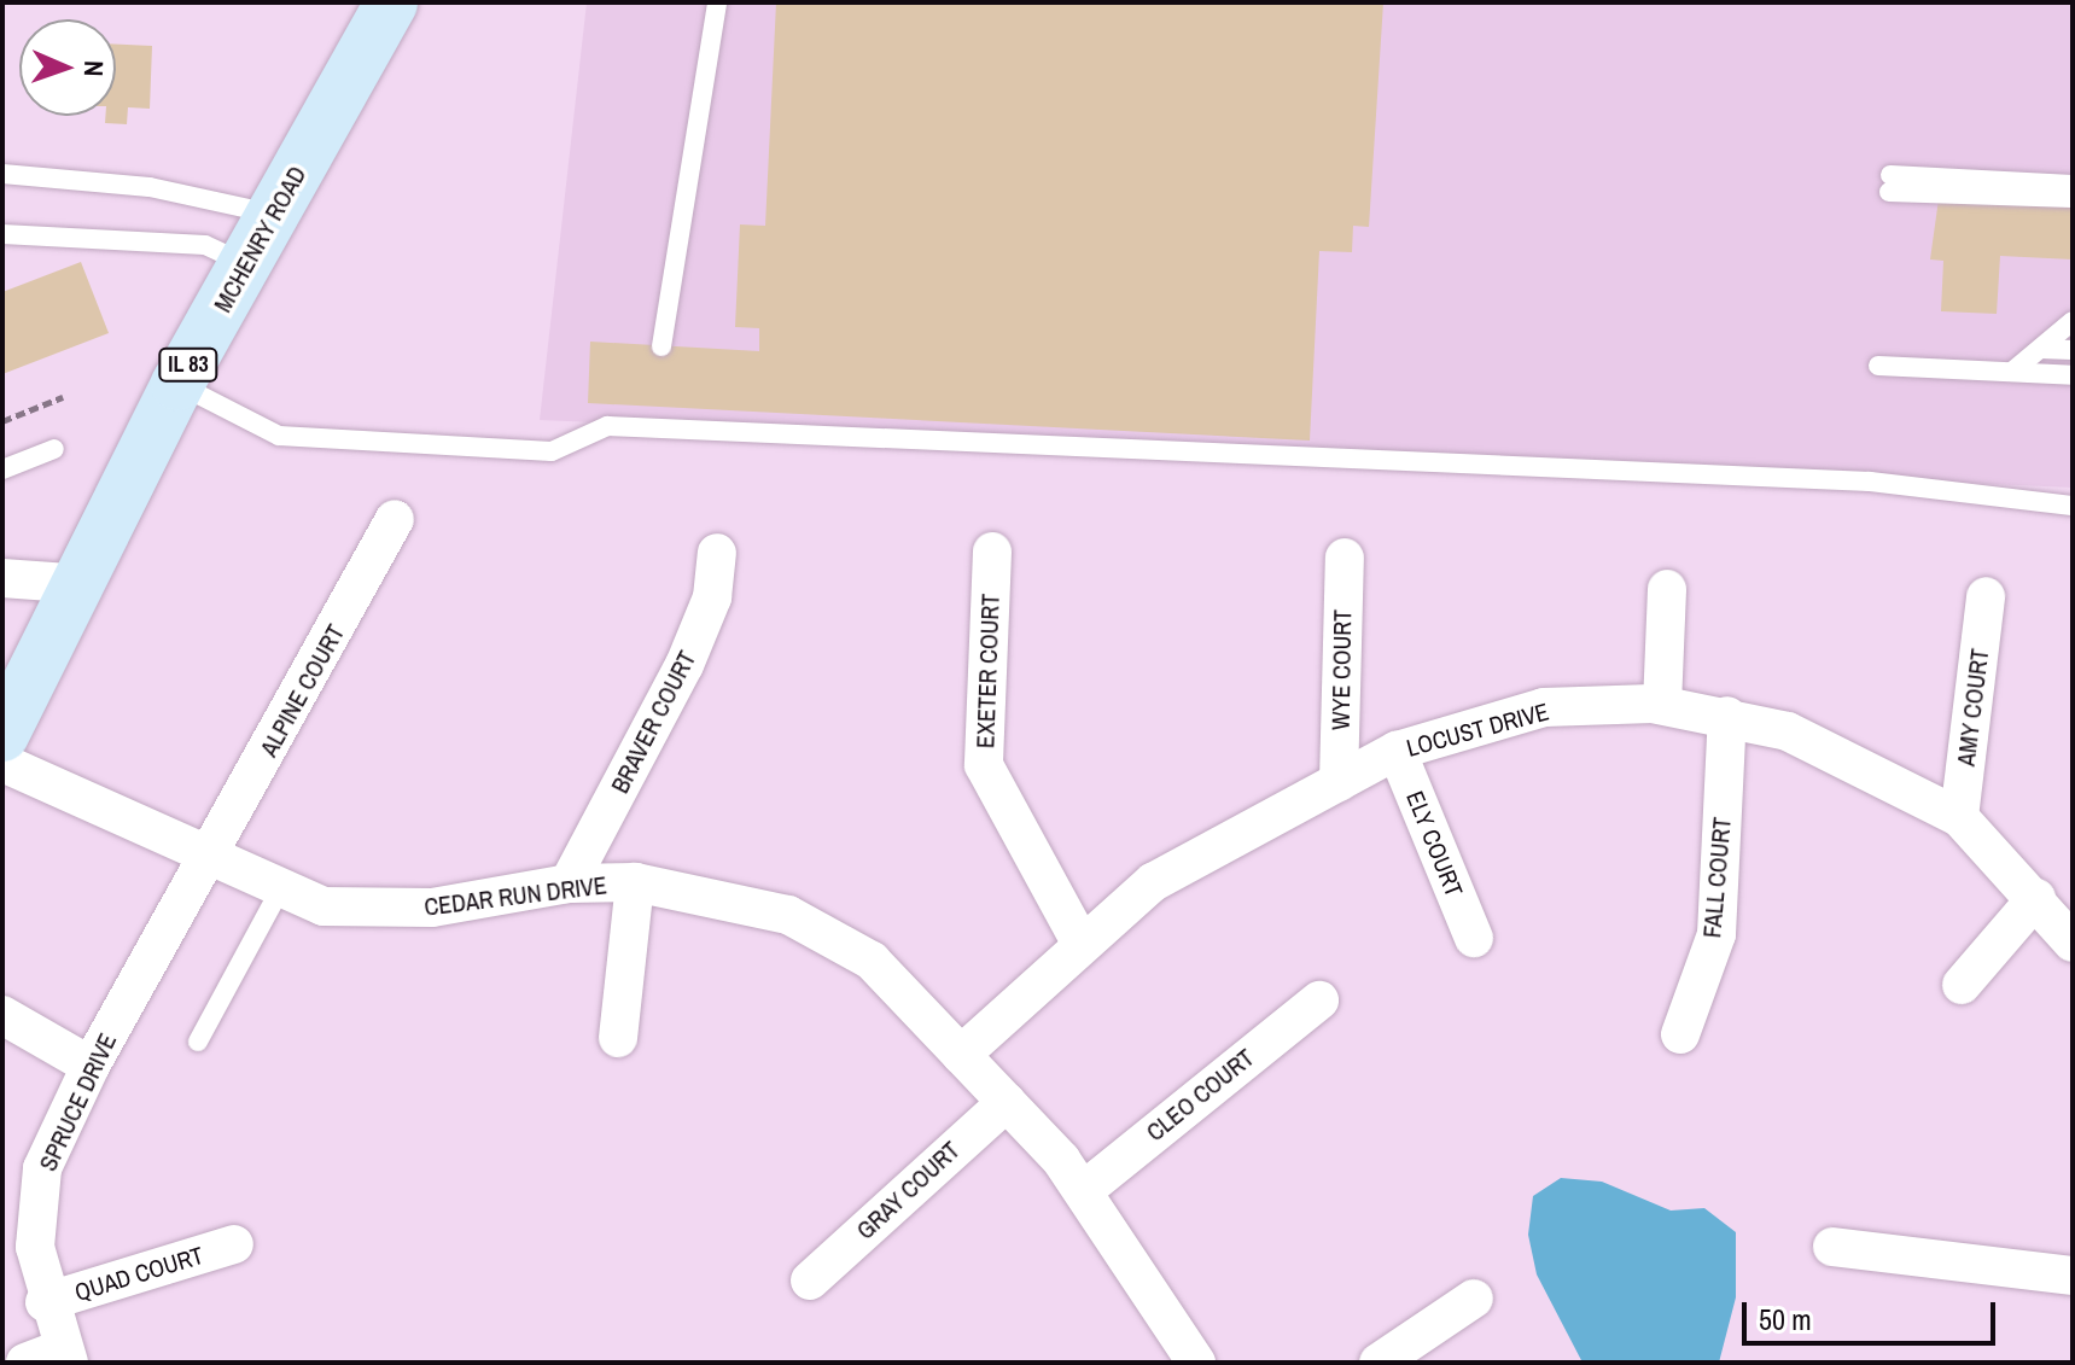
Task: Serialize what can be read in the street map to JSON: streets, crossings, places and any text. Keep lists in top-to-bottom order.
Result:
{
  "streets": {
    "main road": ["MCHENRY ROAD", "IL 83"],
    "street": [
      "WYE COURT",
      "EXETER COURT",
      "ALPINE COURT",
      "AMY COURT",
      "BRAVER COURT",
      "LOCUST DRIVE",
      "ELY COURT",
      "FALL COURT",
      "CEDAR RUN DRIVE",
      "CLEO COURT",
      "SPRUCE DRIVE",
      "GRAY COURT",
      "QUAD COURT"
    ]
  },
  "crossings": [
    ["WYE COURT", "LOCUST DRIVE"],
    ["EXETER COURT", "LOCUST DRIVE"],
    ["ALPINE COURT", "CEDAR RUN DRIVE"],
    ["ALPINE COURT", "SPRUCE DRIVE"],
    ["AMY COURT", "LOCUST DRIVE"],
    ["BRAVER COURT", "CEDAR RUN DRIVE"],
    ["LOCUST DRIVE", "ELY COURT"],
    ["LOCUST DRIVE", "FALL COURT"],
    ["LOCUST DRIVE", "CEDAR RUN DRIVE"],
    ["CEDAR RUN DRIVE", "CLEO COURT"],
    ["CEDAR RUN DRIVE", "SPRUCE DRIVE"],
    ["CEDAR RUN DRIVE", "GRAY COURT"],
    ["SPRUCE DRIVE", "QUAD COURT"]
  ],
  "scale_bar": "50 m",
  "north": "right"
}
